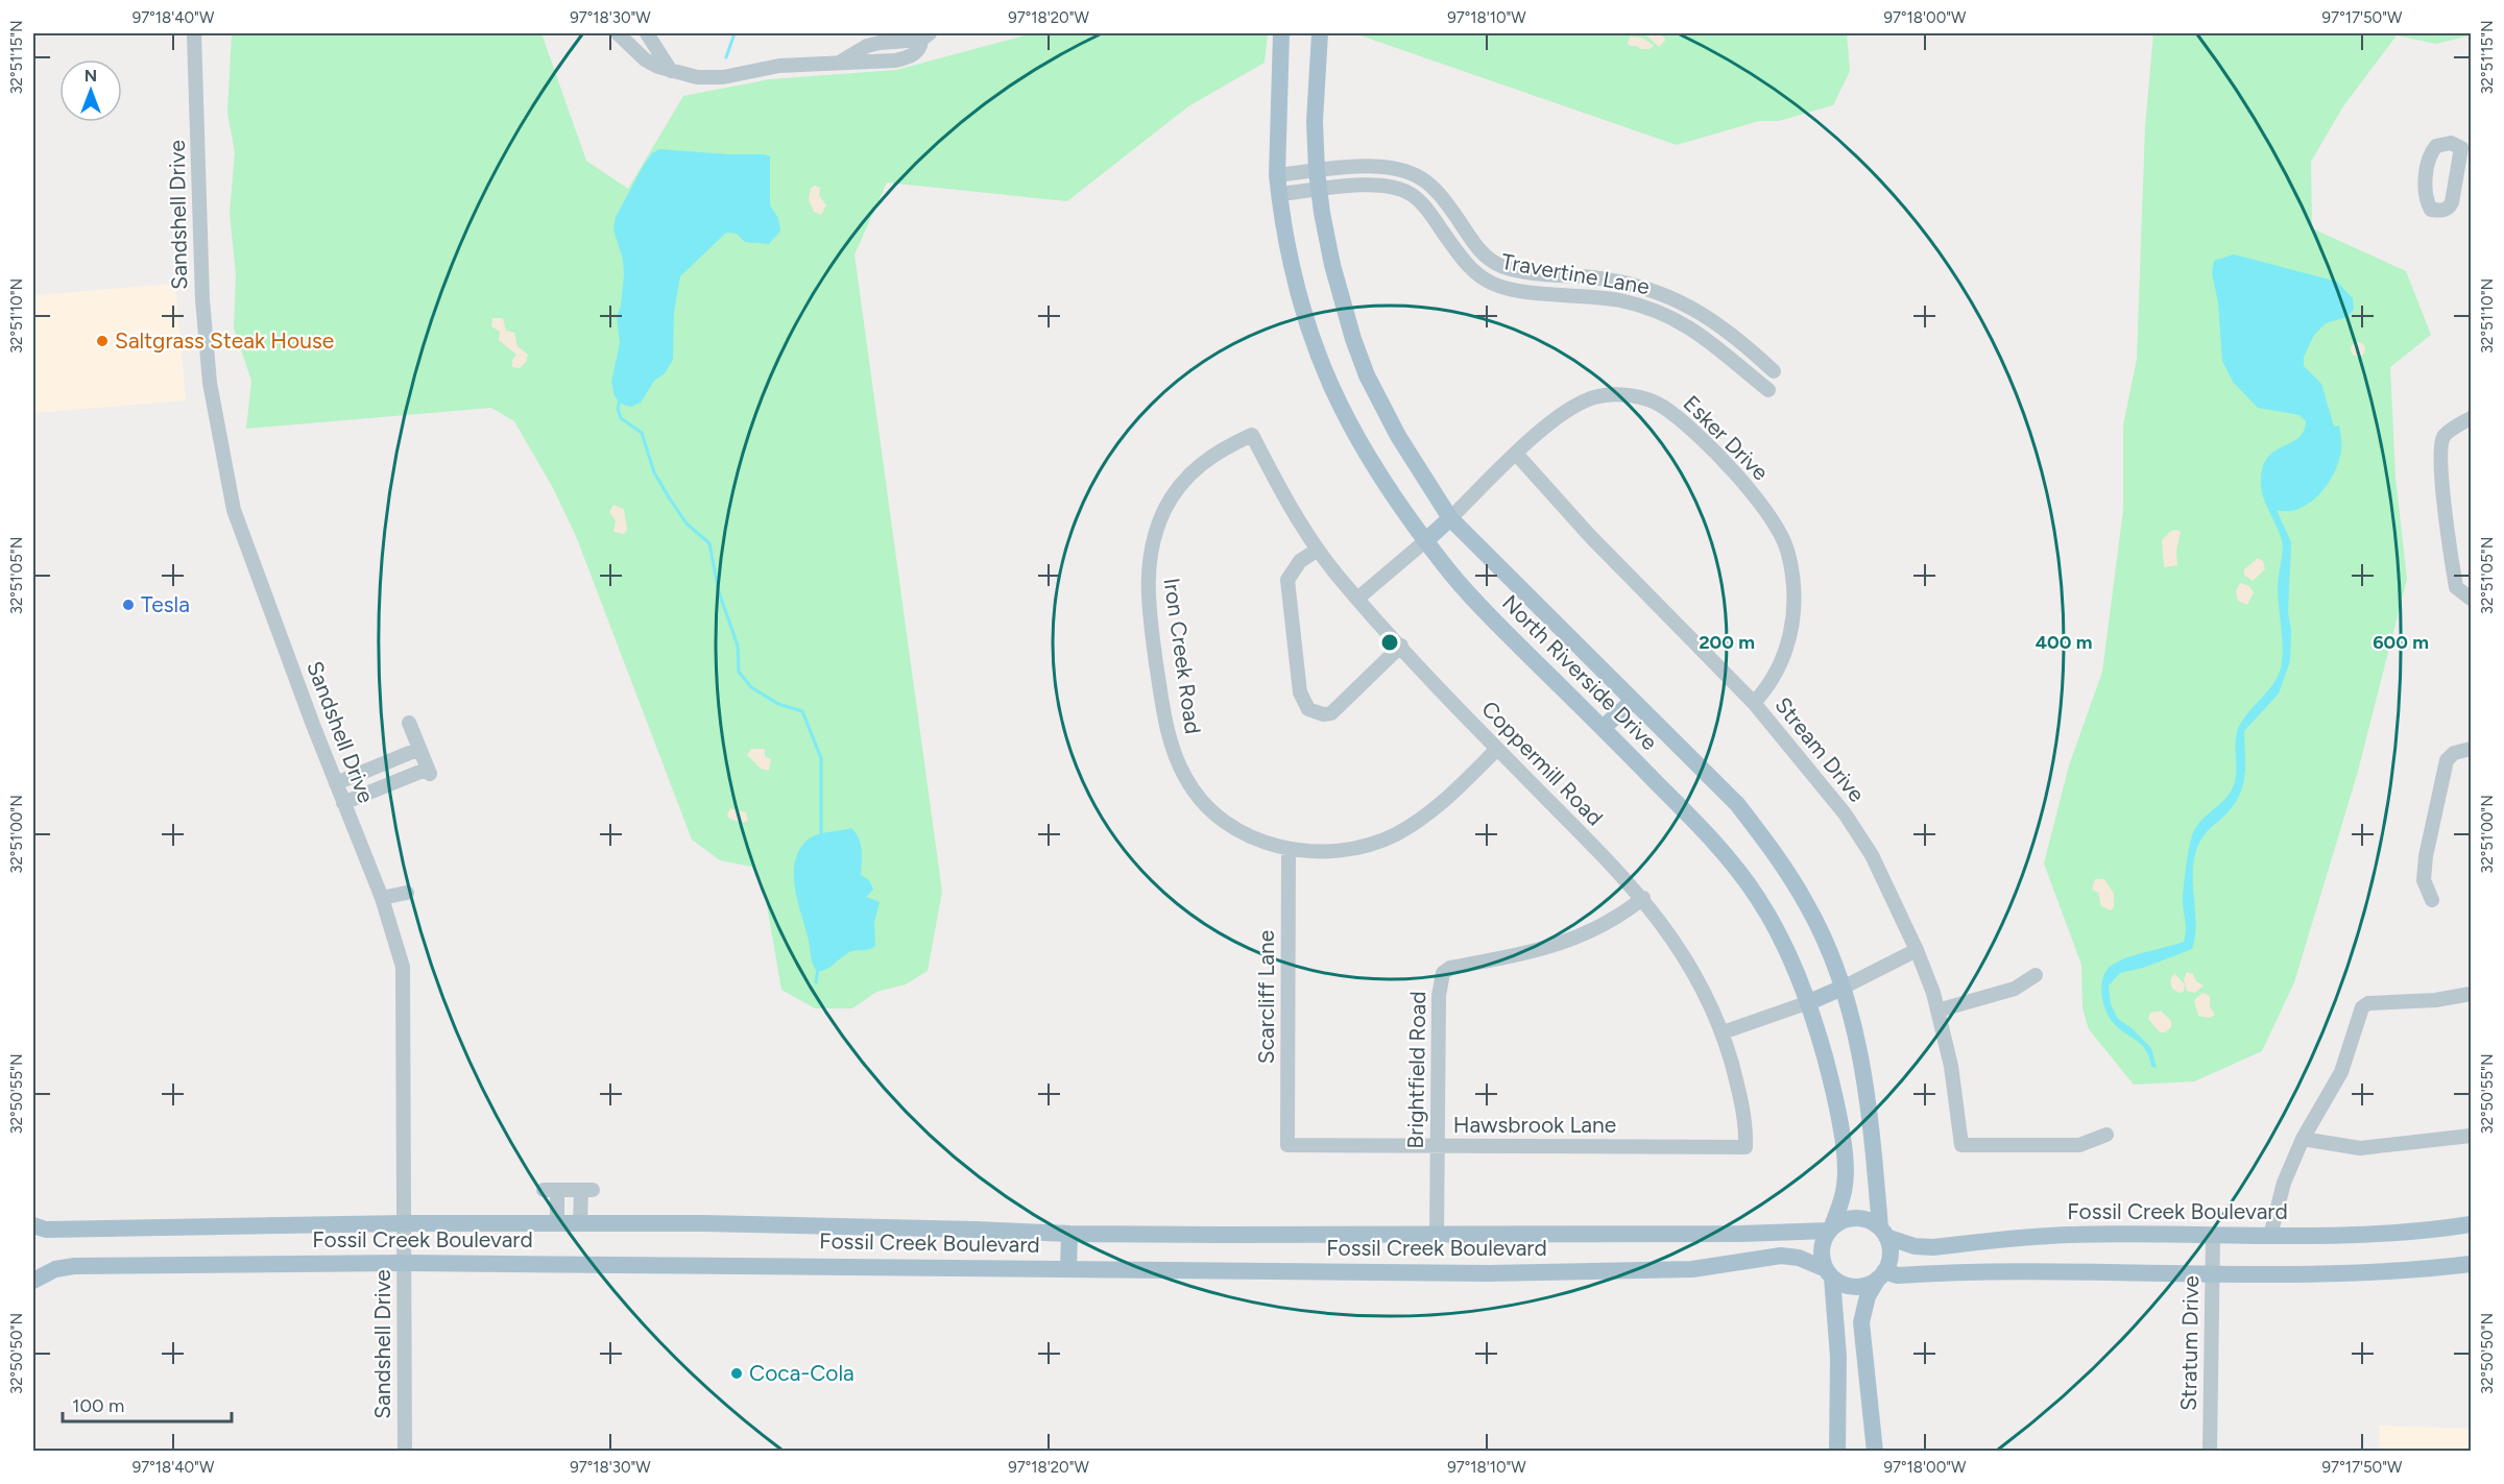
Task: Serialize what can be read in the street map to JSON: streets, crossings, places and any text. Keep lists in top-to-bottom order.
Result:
{
  "streets": {
    "main road": ["North Riverside Drive", "Fossil Creek Boulevard"],
    "street": [
      "Sandshell Drive",
      "Travertine Lane",
      "Esker Drive",
      "Iron Creek Road",
      "Stream Drive",
      "Coppermill Road",
      "Scarcliff Lane",
      "Brightfield Road",
      "Hawsbrook Lane",
      "Stratum Drive"
    ]
  },
  "crossings": [
    ["Sandshell Drive", "Fossil Creek Boulevard"],
    ["Travertine Lane", "North Riverside Drive"],
    ["Esker Drive", "North Riverside Drive"],
    ["Esker Drive", "Stream Drive"],
    ["Iron Creek Road", "Coppermill Road"],
    ["Iron Creek Road", "Scarcliff Lane"],
    ["North Riverside Drive", "Fossil Creek Boulevard"],
    ["Coppermill Road", "Brightfield Road"],
    ["Coppermill Road", "Hawsbrook Lane"],
    ["Scarcliff Lane", "Hawsbrook Lane"],
    ["Brightfield Road", "Hawsbrook Lane"],
    ["Brightfield Road", "Fossil Creek Boulevard"],
    ["Fossil Creek Boulevard", "Stratum Drive"]
  ],
  "places": ["Saltgrass Steak House", "Tesla", "Coca-Cola"],
  "scale_bar": "100 m",
  "north": "top",
  "coordinates": [
    "97°18'40\"W",
    "97°18'30\"W",
    "97°18'20\"W",
    "97°18'10\"W",
    "97°18'00\"W",
    "97°17'50\"W",
    "32°51'15\"N",
    "32°51'10\"N",
    "32°51'05\"N",
    "32°51'00\"N",
    "32°50'55\"N",
    "32°50'50\"N"
  ],
  "rings": ["200 m", "400 m", "600 m"]
}
